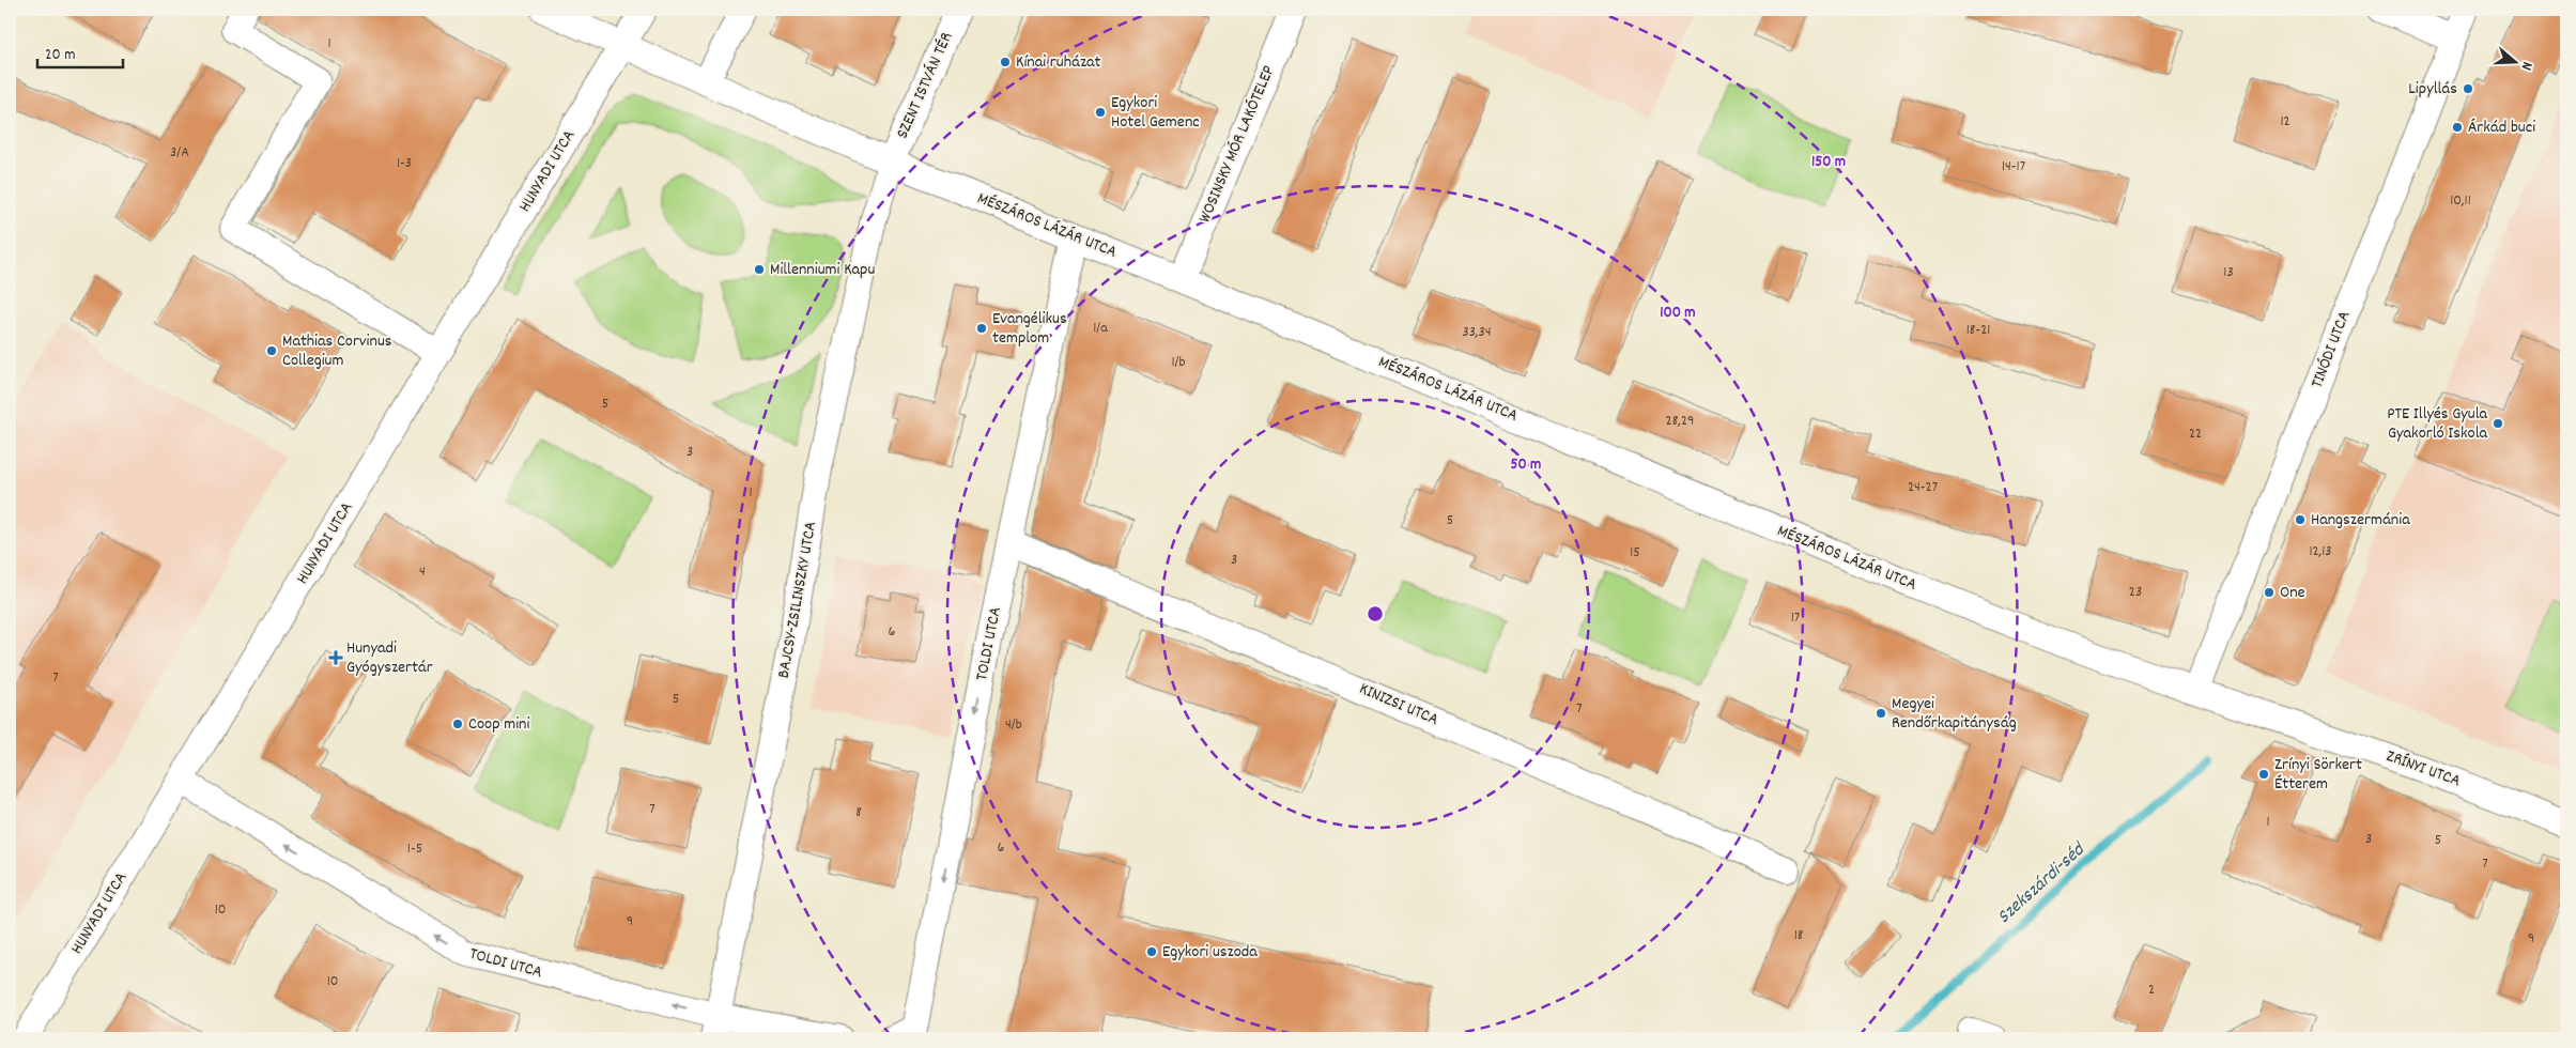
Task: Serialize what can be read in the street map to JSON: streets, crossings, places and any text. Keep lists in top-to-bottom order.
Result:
{
  "streets": {
    "street": [
      "SZENT ISTVÁN TÉR",
      "WOSINSKY MÓR LAKÓTELEP",
      "HUNYADI UTCA",
      "MÉSZÁROS LÁZÁR UTCA",
      "TINÓDI UTCA",
      "BAJCSY-ZSILINSZKY UTCA",
      "TOLDI UTCA",
      "KINIZSI UTCA",
      "ZRÍNYI UTCA"
    ]
  },
  "crossings": [
    ["SZENT ISTVÁN TÉR", "MÉSZÁROS LÁZÁR UTCA"],
    ["SZENT ISTVÁN TÉR", "BAJCSY-ZSILINSZKY UTCA"],
    ["WOSINSKY MÓR LAKÓTELEP", "MÉSZÁROS LÁZÁR UTCA"],
    ["HUNYADI UTCA", "MÉSZÁROS LÁZÁR UTCA"],
    ["HUNYADI UTCA", "TOLDI UTCA"],
    ["MÉSZÁROS LÁZÁR UTCA", "TINÓDI UTCA"],
    ["MÉSZÁROS LÁZÁR UTCA", "BAJCSY-ZSILINSZKY UTCA"],
    ["MÉSZÁROS LÁZÁR UTCA", "TOLDI UTCA"],
    ["MÉSZÁROS LÁZÁR UTCA", "ZRÍNYI UTCA"],
    ["BAJCSY-ZSILINSZKY UTCA", "TOLDI UTCA"],
    ["TOLDI UTCA", "KINIZSI UTCA"]
  ],
  "water": ["Szekszárdi-séd"],
  "places": {
    "other": [
      "Kínai ruházat",
      "Lipyllás",
      "Egykori Hotel Gemenc",
      "Árkád buci",
      "Millenniumi Kapu",
      "Evangélikus templom",
      "Mathias Corvinus Collegium",
      "PTE Illyés Gyula Gyakorló Iskola",
      "Hangszermánia",
      "One",
      "Megyei Rendőrkapitányság",
      "Coop mini",
      "Zrínyi Sörkert Étterem",
      "Egykori uszoda"
    ],
    "health": ["Hunyadi Gyógyszertár"]
  },
  "house_numbers": [
    "1",
    "12",
    "3/A",
    "1-3",
    "14-17",
    "10,11",
    "13",
    "1/a",
    "18-21",
    "33,34",
    "1/b",
    "5",
    "28,29",
    "22",
    "3",
    "24-27",
    "1",
    "5",
    "12,13",
    "15",
    "3",
    "4",
    "23",
    "17",
    "6",
    "7",
    "5",
    "7",
    "4/b",
    "7",
    "8",
    "1",
    "3",
    "5",
    "6",
    "1-5",
    "7",
    "10",
    "9",
    "18",
    "9",
    "10",
    "2"
  ],
  "scale_bar": "20 m",
  "north": "right",
  "rings": ["150 m", "100 m", "50 m"]
}
